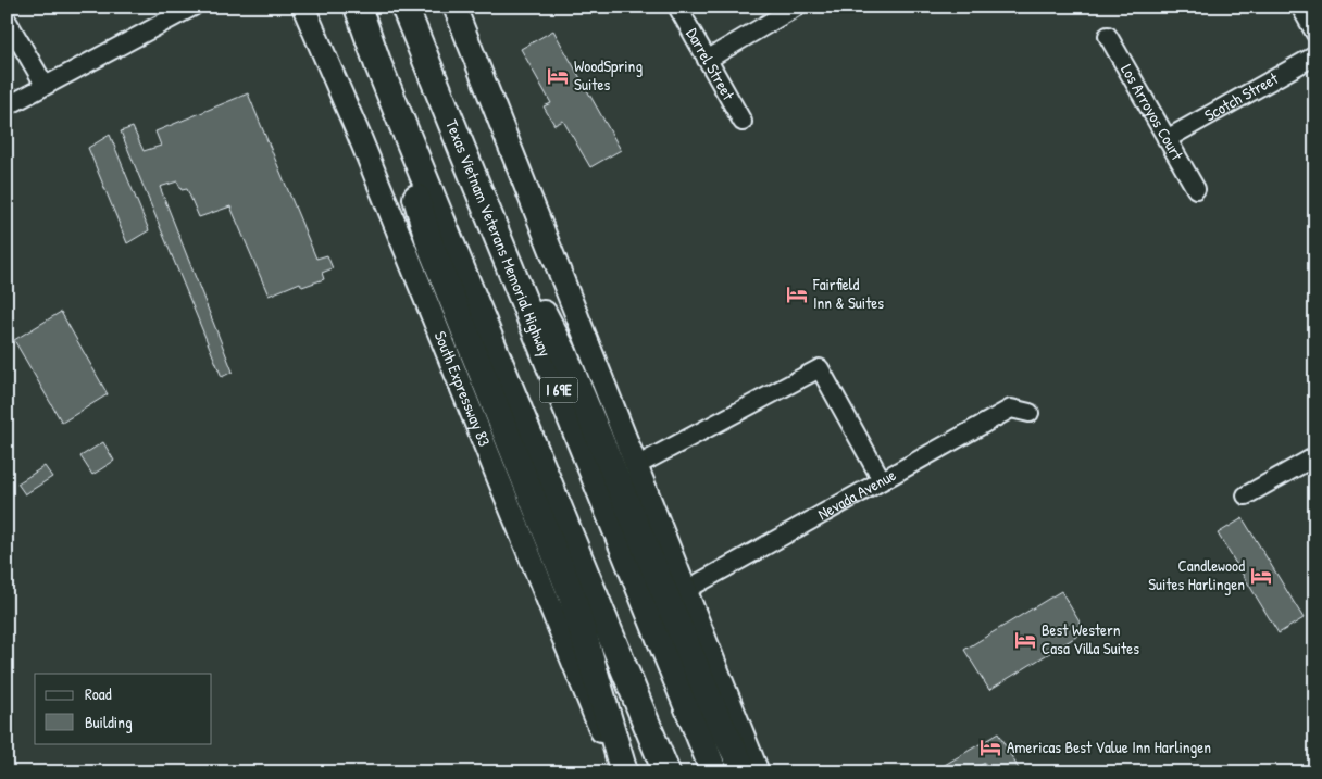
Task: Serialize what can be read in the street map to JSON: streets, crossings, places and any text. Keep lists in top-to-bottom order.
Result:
{
  "streets": {
    "highway": ["Texas Vietnam Veterans Memorial Highway", "I 69E"],
    "main road": ["South Expressway 83"],
    "street": [
      "Darrel Street",
      "Scotch Street",
      "Los Arroyos Court",
      "Nevada Avenue"
    ]
  },
  "crossings": [
    ["Scotch Street", "Los Arroyos Court"]
  ],
  "places": {
    "hotel": [
      "WoodSpring Suites",
      "Fairfield Inn & Suites",
      "Candlewood Suites Harlingen",
      "Best Western Casa Villa Suites",
      "Americas Best Value Inn Harlingen"
    ]
  },
  "legend": ["Road", "Building"]
}
